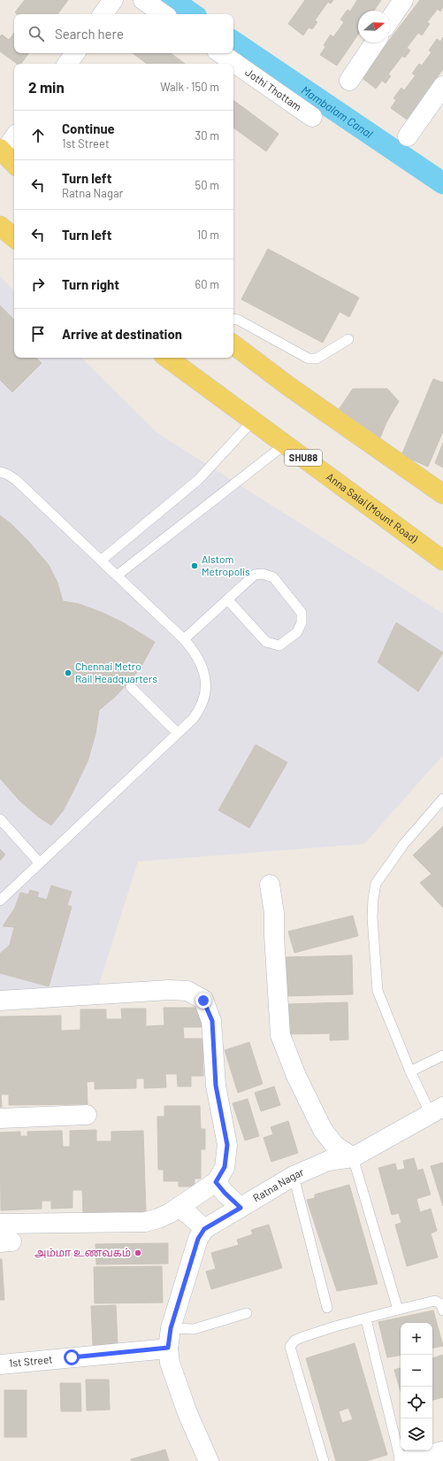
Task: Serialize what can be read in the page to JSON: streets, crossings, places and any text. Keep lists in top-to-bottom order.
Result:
{
  "streets": {
    "main road": ["SHU88", "Anna Salai (Mount Road)"],
    "street": ["Jothi Thottam", "Ratna Nagar", "1st Street"]
  },
  "water": ["Mambalam Canal"],
  "places": ["Alstom Metropolis", "Chennai Metro Rail Headquarters", "அம்மா உணவகம்"],
  "north": "right",
  "page": {
    "search": "Search here",
    "heading": ["2 min", "Walk · 150 m"],
    "list": [
      ["Continue", "1st Street", "30 m"],
      ["Turn left", "Ratna Nagar", "50 m"],
      ["Turn left", "10 m"],
      ["Turn right", "60 m"],
      "Arrive at destination"
    ],
    "map_buttons": ["+", "−"]
  }
}
